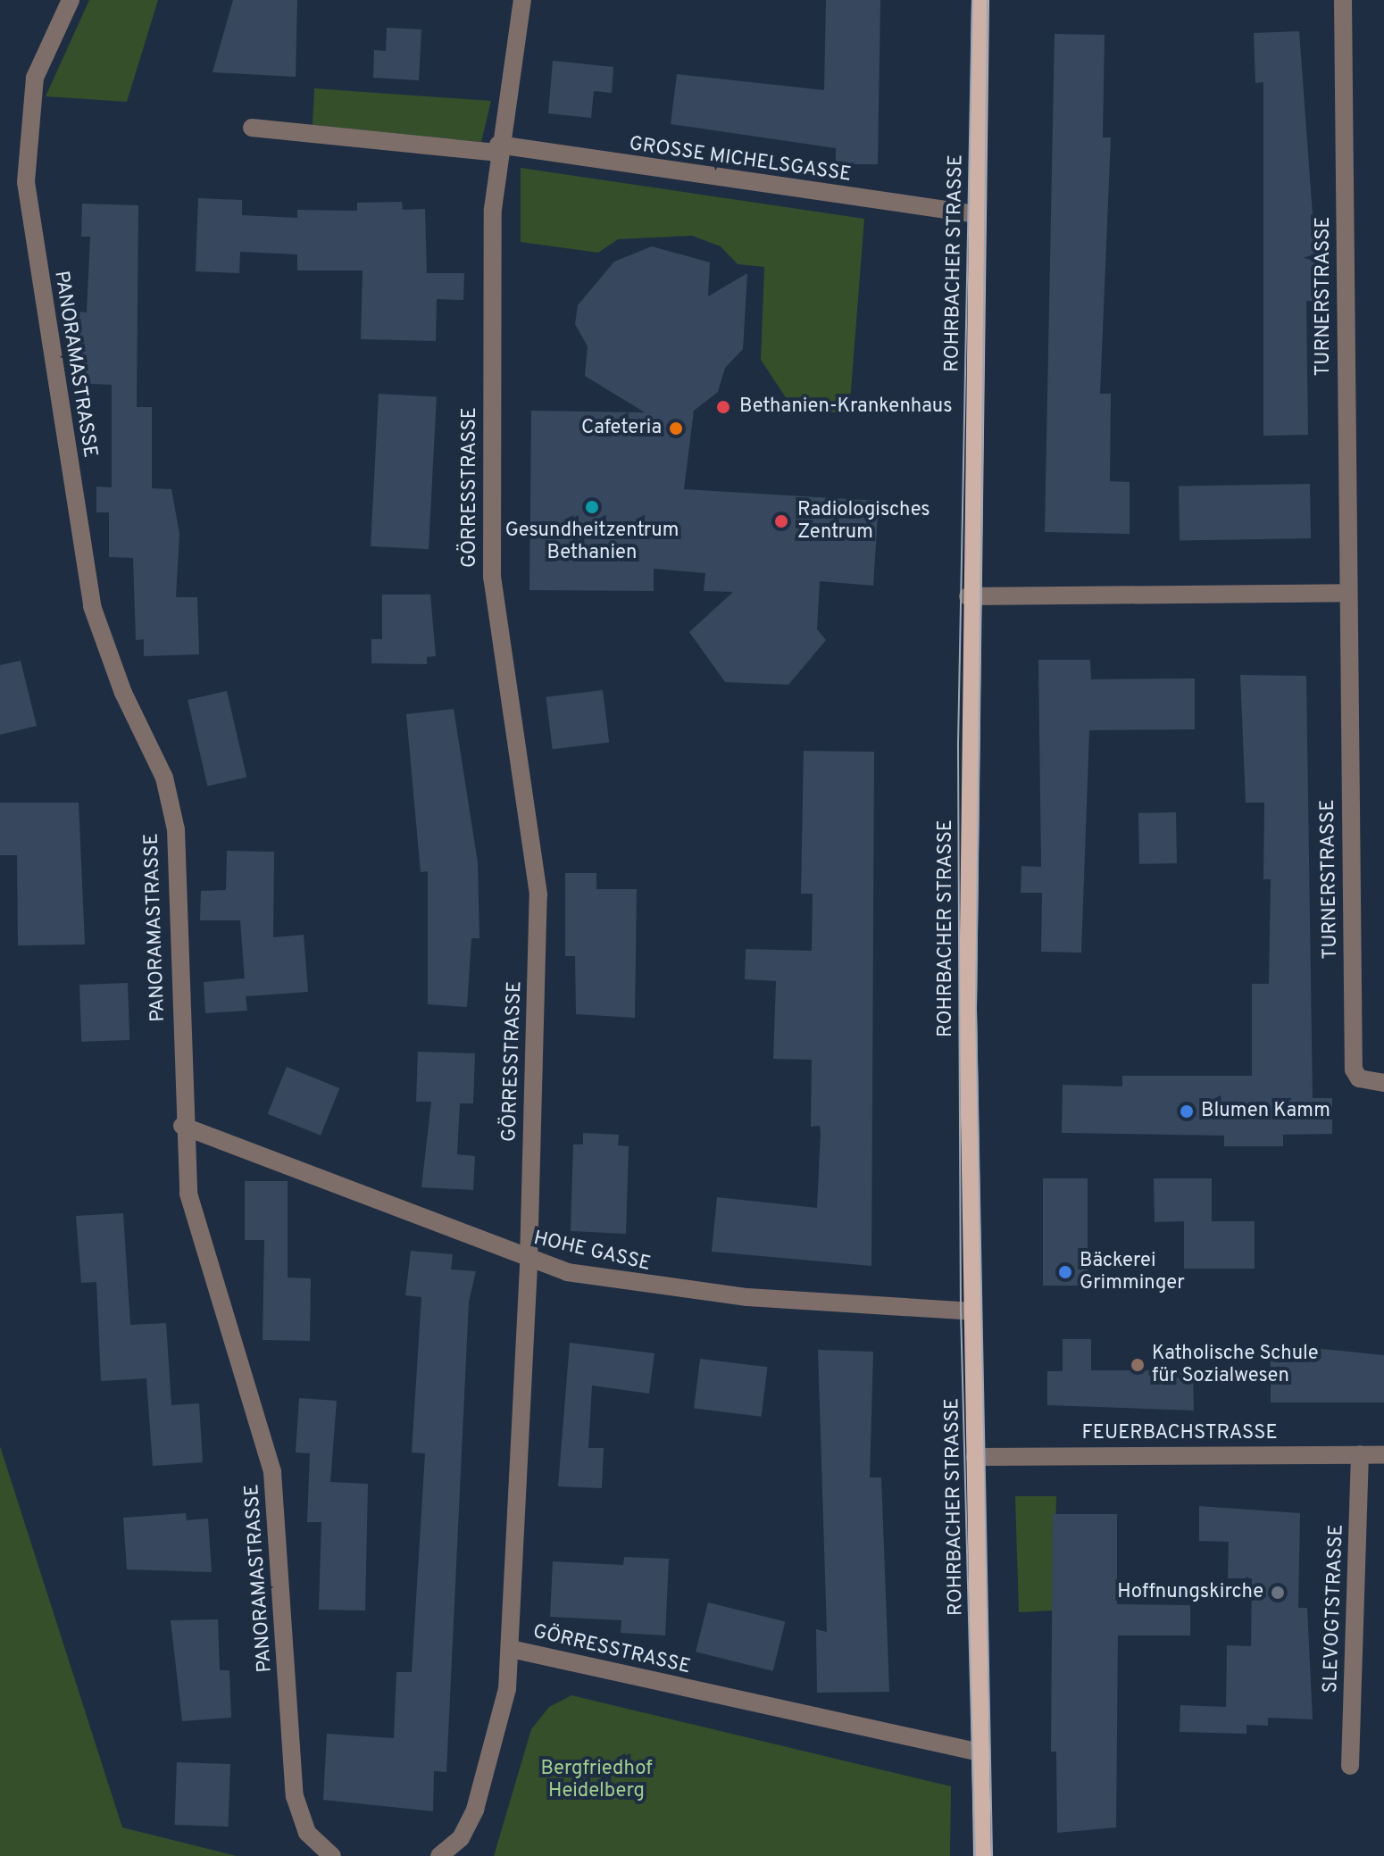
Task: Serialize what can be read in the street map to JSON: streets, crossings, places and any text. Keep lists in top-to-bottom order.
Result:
{
  "streets": {
    "main road": ["ROHRBACHER STRASSE"],
    "street": [
      "GROSSE MICHELSGASSE",
      "TURNERSTRASSE",
      "PANORAMASTRASSE",
      "GÖRRESSTRASSE",
      "HOHE GASSE",
      "FEUERBACHSTRASSE",
      "SLEVOGTSTRASSE"
    ]
  },
  "crossings": [
    ["GROSSE MICHELSGASSE", "ROHRBACHER STRASSE"],
    ["GROSSE MICHELSGASSE", "GÖRRESSTRASSE"],
    ["ROHRBACHER STRASSE", "GÖRRESSTRASSE"],
    ["ROHRBACHER STRASSE", "HOHE GASSE"],
    ["ROHRBACHER STRASSE", "FEUERBACHSTRASSE"],
    ["PANORAMASTRASSE", "HOHE GASSE"],
    ["GÖRRESSTRASSE", "HOHE GASSE"],
    ["FEUERBACHSTRASSE", "SLEVOGTSTRASSE"]
  ],
  "parks": ["Bergfriedhof Heidelberg"],
  "places": [
    "Bethanien-Krankenhaus",
    "Cafeteria",
    "Gesundheitzentrum Bethanien",
    "Radiologisches Zentrum",
    "Blumen Kamm",
    "Bäckerei Grimminger",
    "Katholische Schule für Sozialwesen",
    "Hoffnungskirche"
  ]
}
